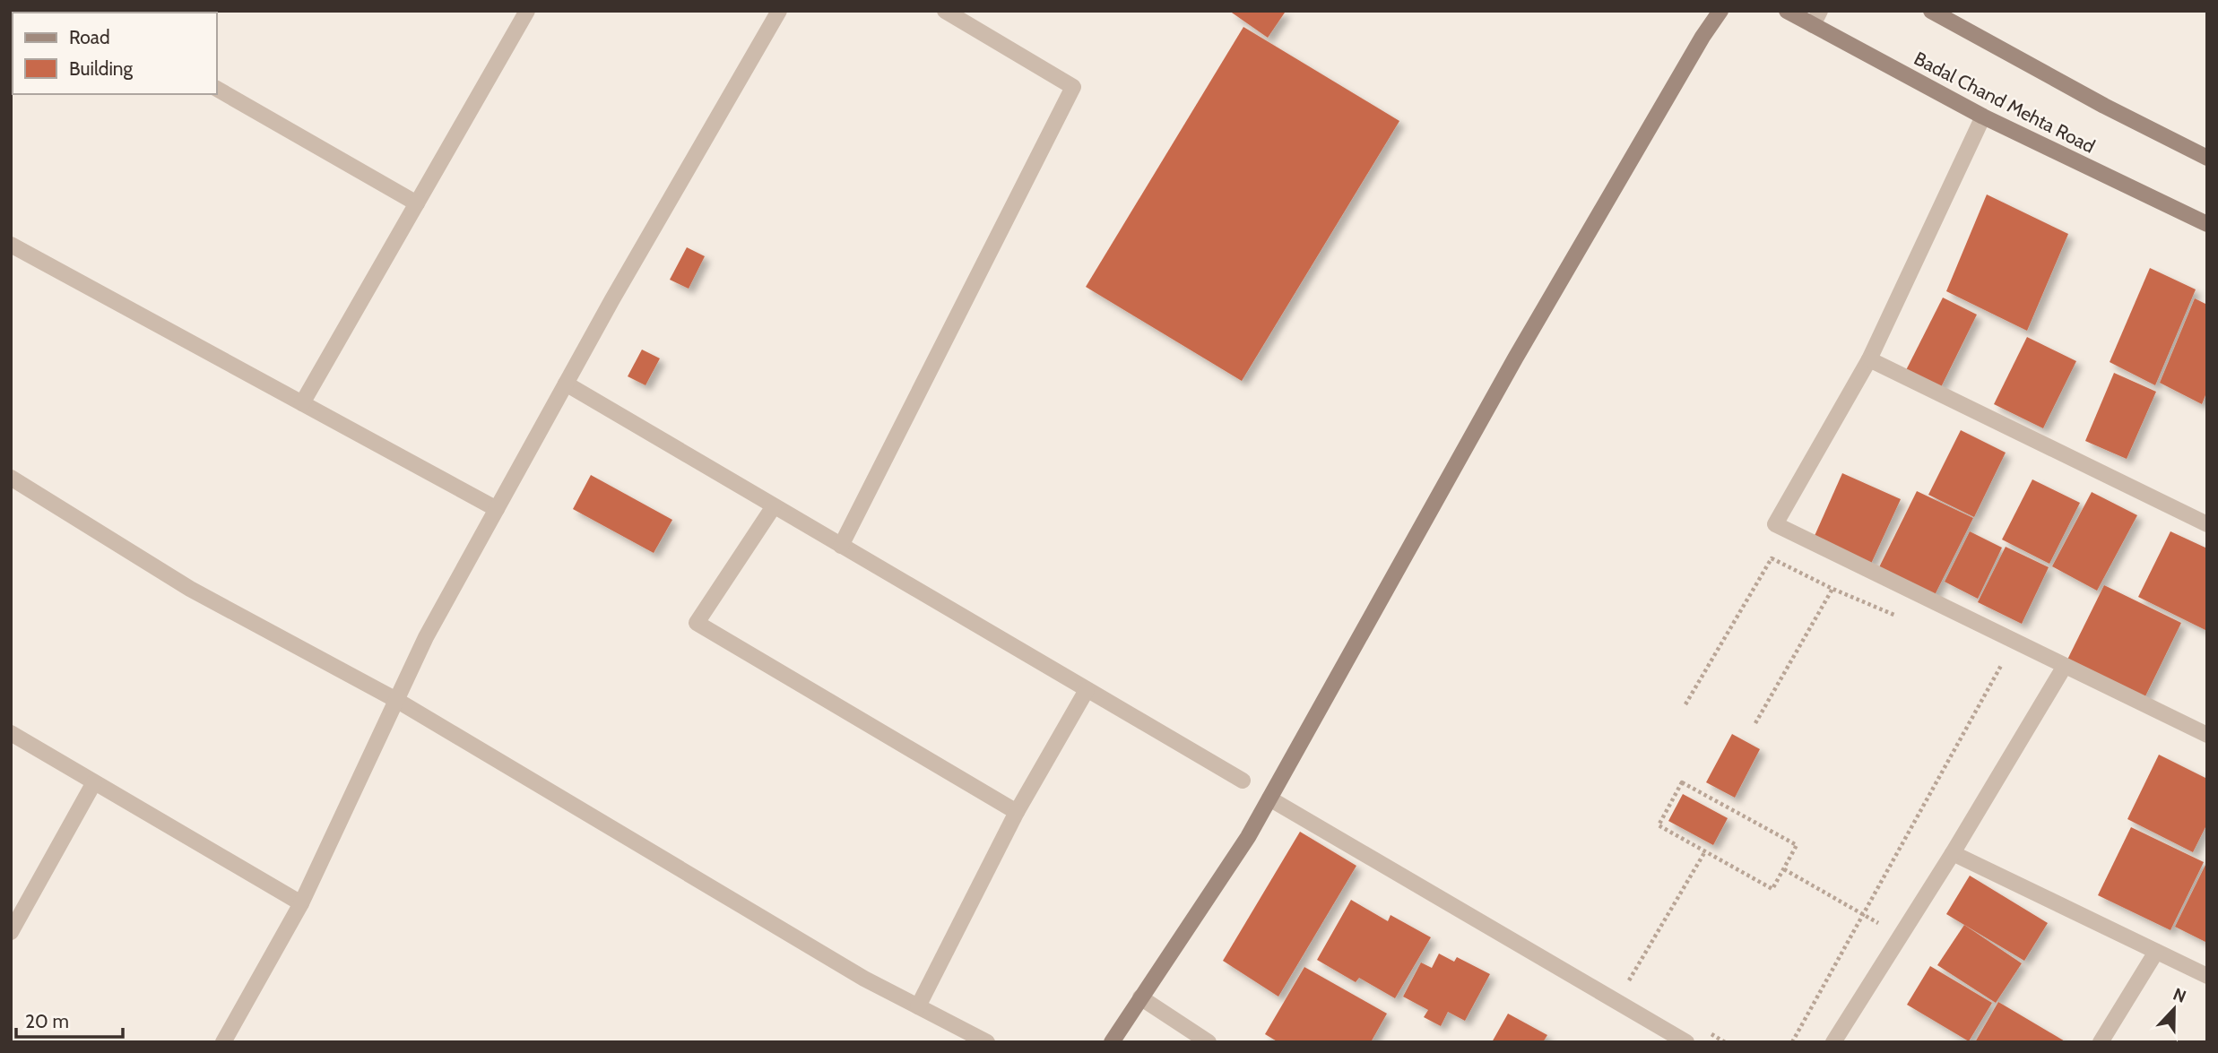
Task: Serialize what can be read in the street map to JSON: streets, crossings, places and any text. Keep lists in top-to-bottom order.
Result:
{
  "streets": {
    "street": ["Badal Chand Mehta Road"]
  },
  "legend": ["Road", "Building"],
  "scale_bar": "20 m",
  "north": "top"
}
